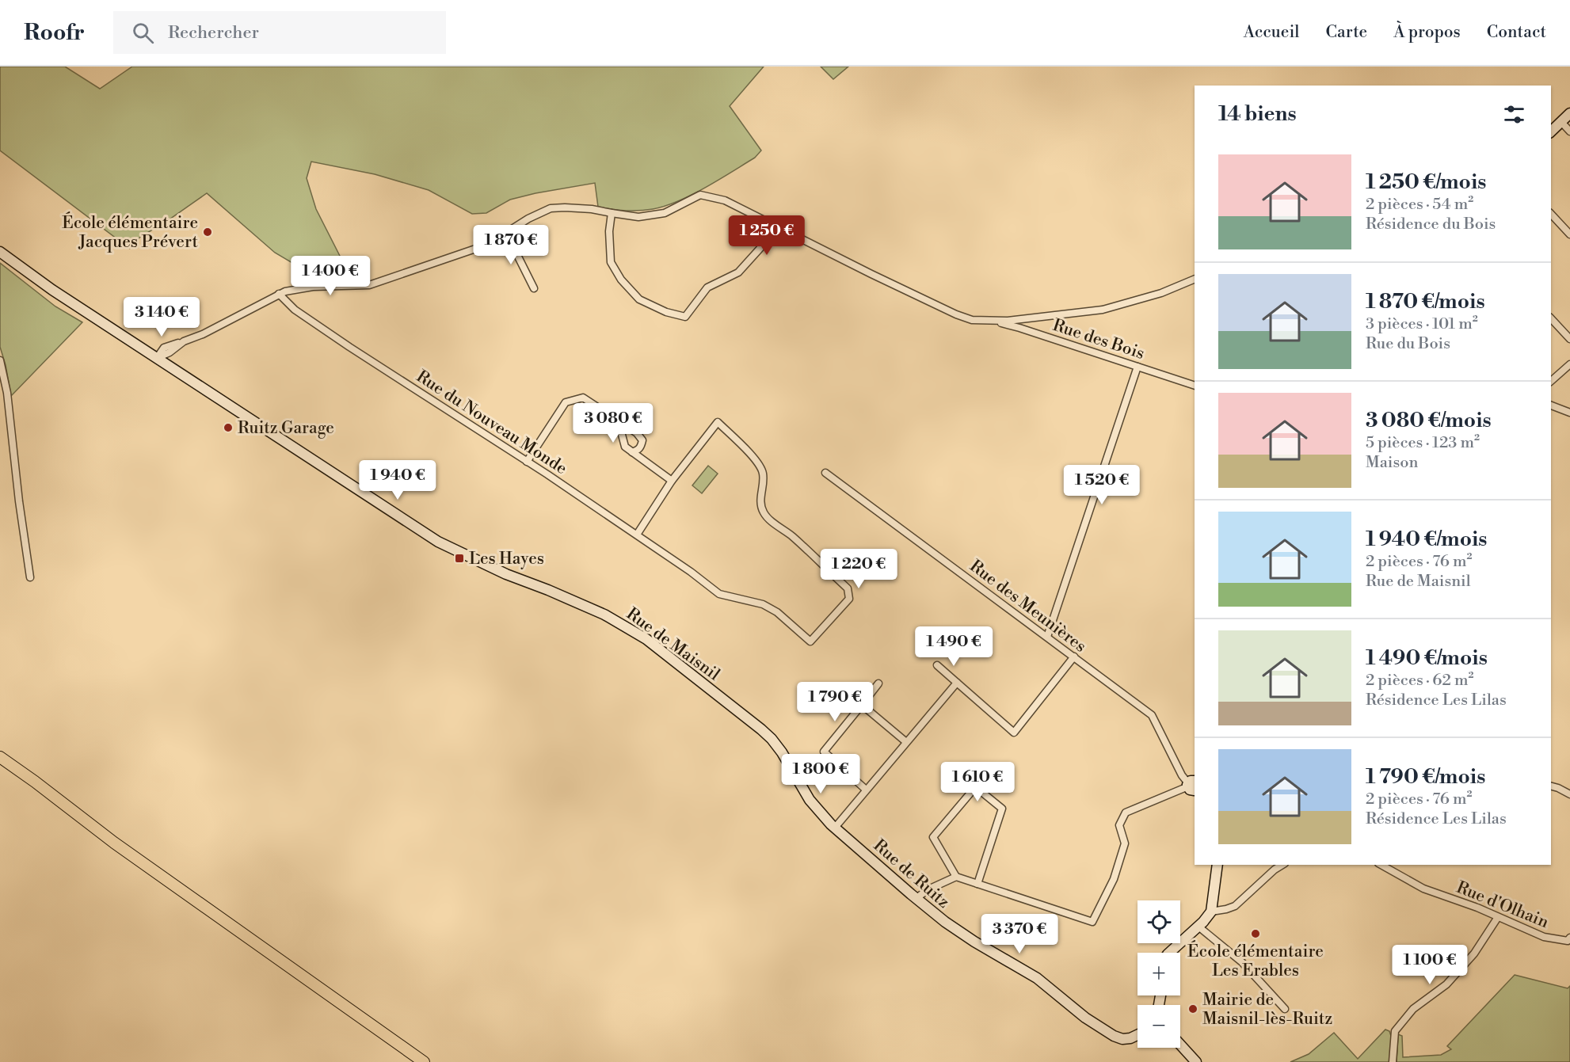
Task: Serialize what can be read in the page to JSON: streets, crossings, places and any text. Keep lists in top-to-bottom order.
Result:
{
  "streets": {
    "street": [
      "Rue des Bois",
      "Rue du Nouveau Monde",
      "Rue des Meunières",
      "Rue de Maisnil",
      "Rue de Ruitz",
      "Rue d'Olhain"
    ]
  },
  "crossings": [
    ["Rue de Maisnil", "Rue de Ruitz"]
  ],
  "places": {
    "other": [
      "École élémentaire Jacques Prévert",
      "Ruitz Garage",
      "École élémentaire Les Erables",
      "Mairie de Maisnil-lès-Ruitz"
    ],
    "transit": ["Les Hayes"]
  },
  "page": {
    "header": "Roofr",
    "search": "Rechercher",
    "nav": [
      "Accueil",
      "Carte",
      "À propos",
      "Contact"
    ],
    "heading": "14 biens",
    "list": [
      {
        "name": "1 250 €/mois",
        "note": "2 pièces · 54 m² · Résidence du Bois"
      },
      {
        "name": "1 870 €/mois",
        "note": "3 pièces · 101 m² · Rue du Bois"
      },
      {
        "name": "3 080 €/mois",
        "note": "5 pièces · 123 m² · Maison"
      },
      {
        "name": "1 940 €/mois",
        "note": "2 pièces · 76 m² · Rue de Maisnil"
      },
      {
        "name": "1 490 €/mois",
        "note": "2 pièces · 62 m² · Résidence Les Lilas"
      },
      {
        "name": "1 790 €/mois",
        "note": "2 pièces · 76 m² · Résidence Les Lilas"
      }
    ],
    "price": [
      "1 250 €",
      "1 870 €",
      "1 400 €",
      "3 140 €",
      "3 080 €",
      "1 940 €",
      "1 520 €",
      "1 220 €",
      "1 490 €",
      "1 790 €",
      "1 800 €",
      "1 610 €",
      "3 370 €",
      "1 100 €"
    ],
    "map_buttons": ["+", "−"]
  }
}
